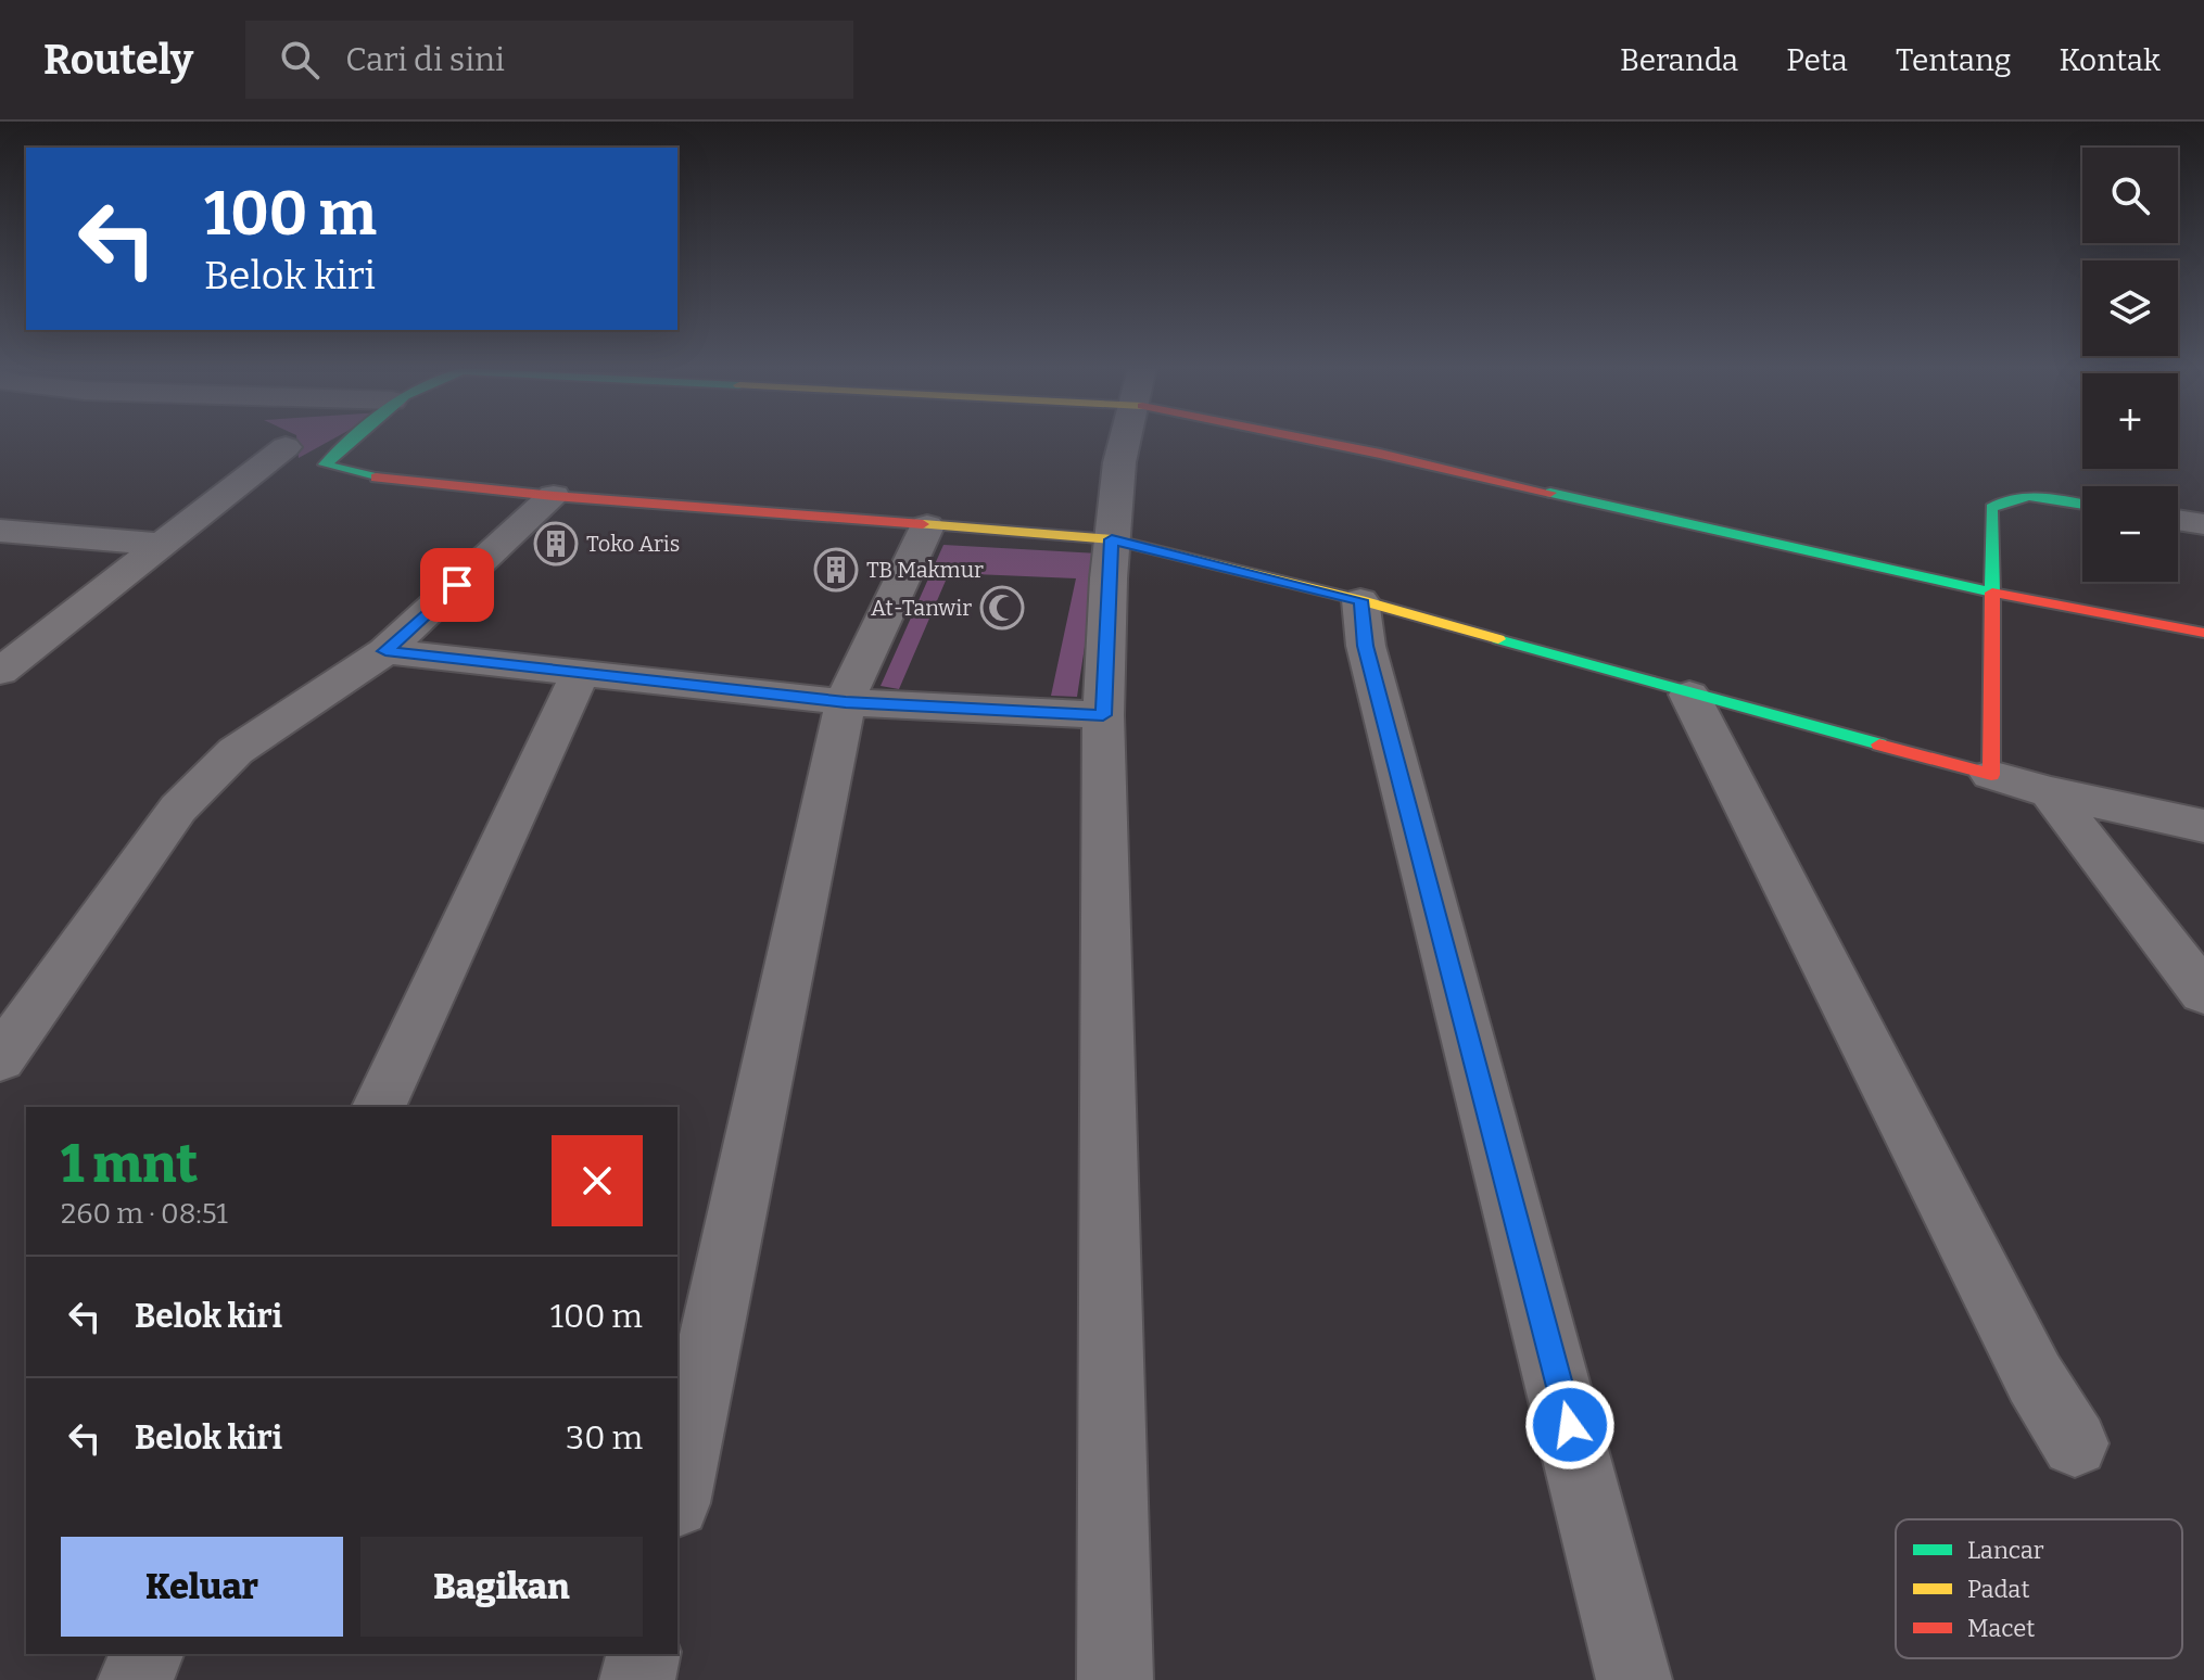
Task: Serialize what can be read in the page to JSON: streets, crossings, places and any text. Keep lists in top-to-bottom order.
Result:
{
  "places": {
    "building": ["Toko Aris", "TB Makmur"],
    "mosque": ["At-Tanwir"]
  },
  "legend": ["Lancar", "Padat", "Macet"],
  "page": {
    "header": "Routely",
    "search": "Cari di sini",
    "nav": [
      "Beranda",
      "Peta",
      "Tentang",
      "Kontak"
    ],
    "map_buttons": ["+", "−"],
    "turn": ["100 m", "Belok kiri"],
    "heading": ["1 mnt", "260 m · 08:51"],
    "list": [
      {
        "name": "Belok kiri",
        "value": "100 m"
      },
      {
        "name": "Belok kiri",
        "value": "30 m"
      }
    ],
    "buttons": ["Keluar", "Bagikan"]
  }
}
